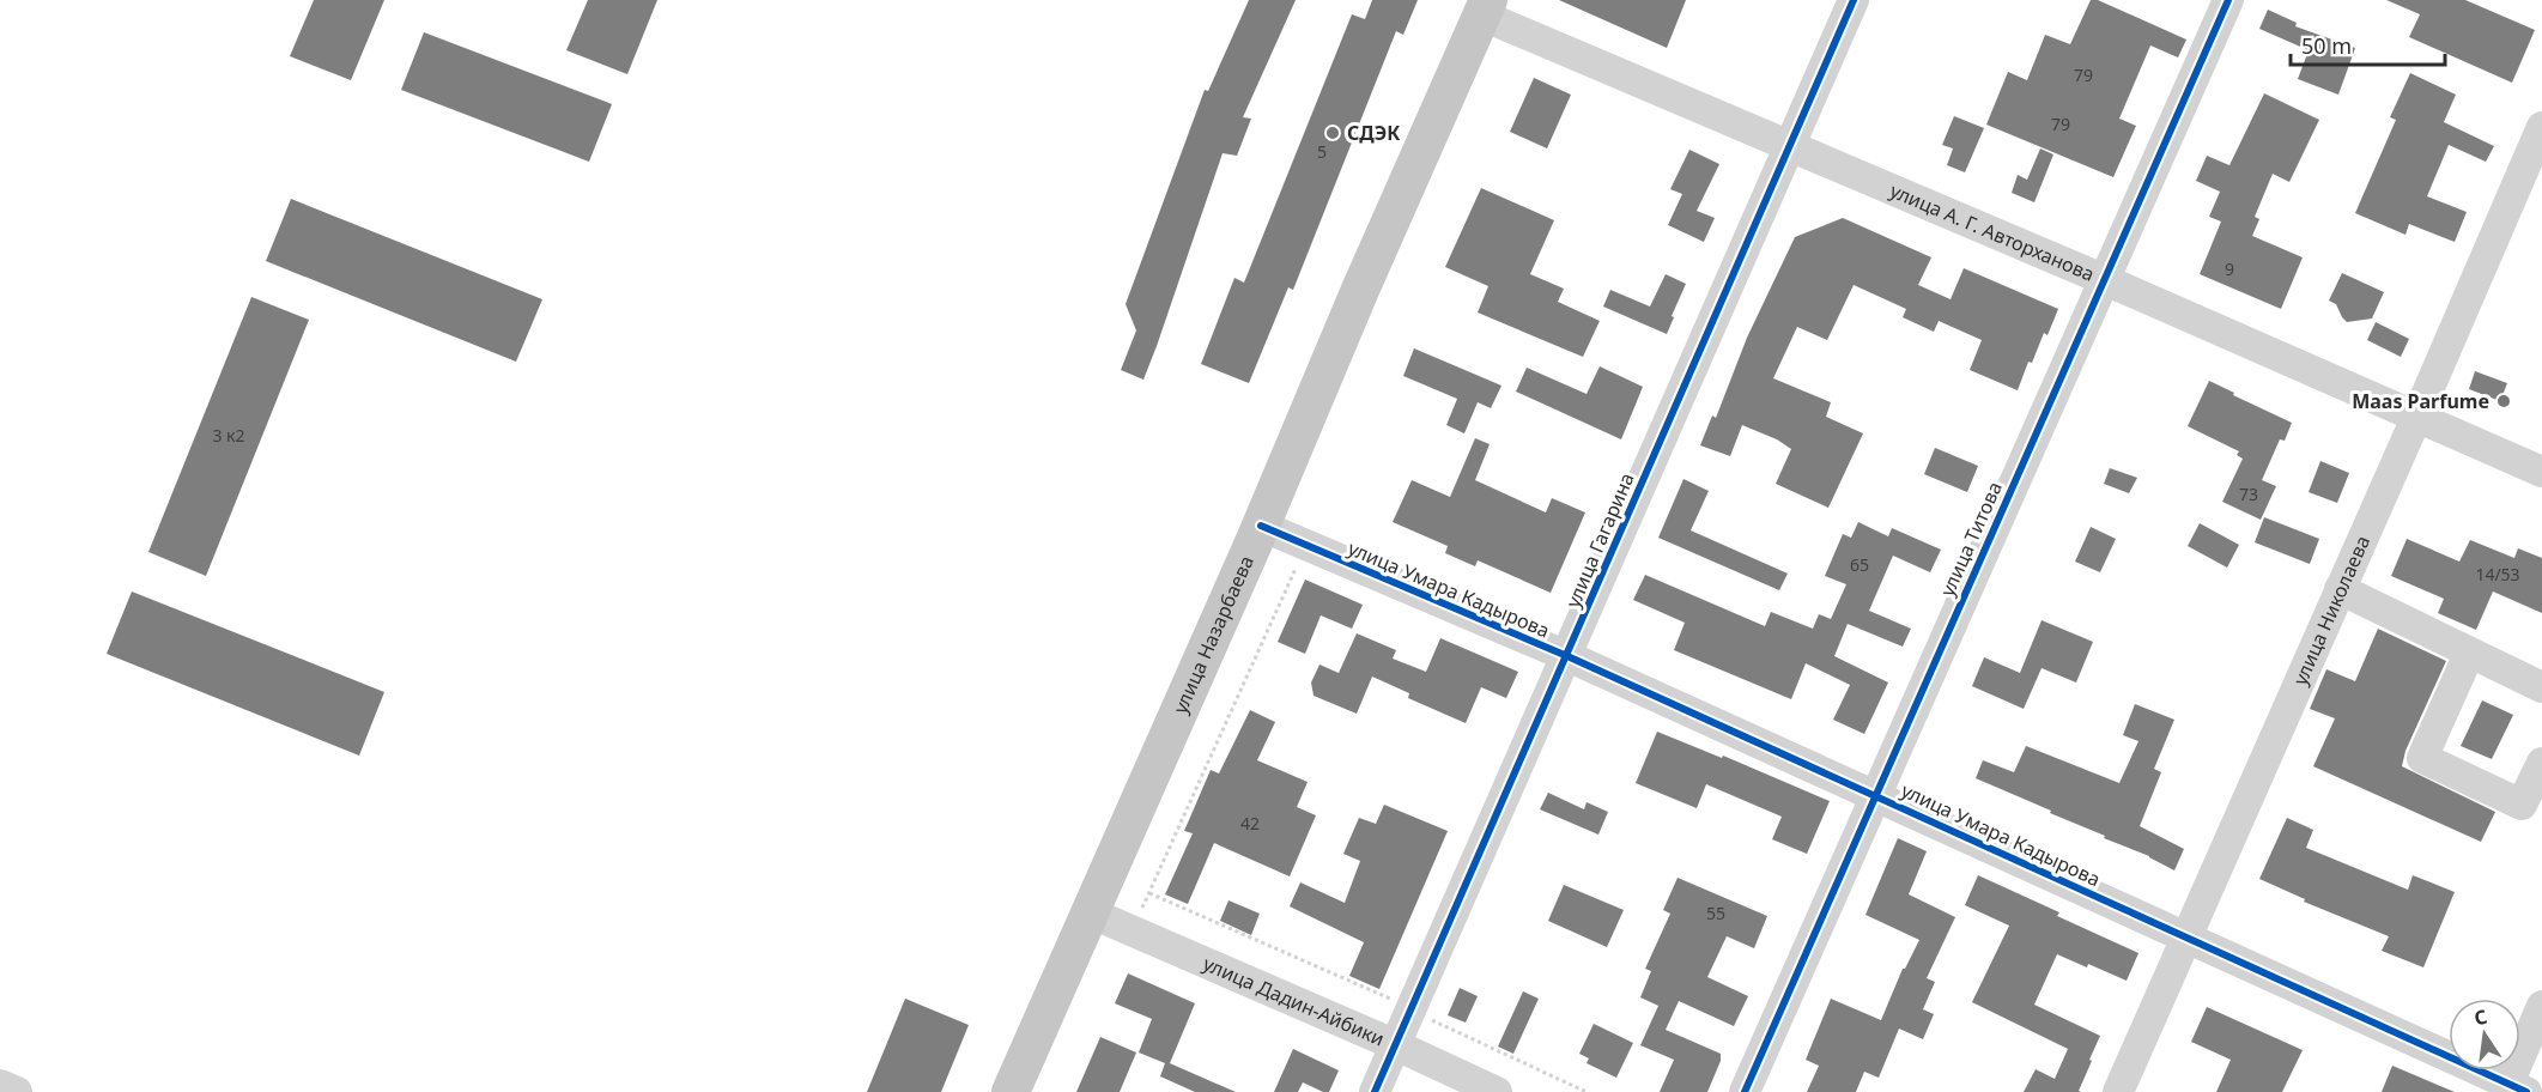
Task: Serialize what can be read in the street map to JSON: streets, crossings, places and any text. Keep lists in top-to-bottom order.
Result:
{
  "streets": {
    "main road": ["улица Назарбаева"],
    "street": [
      "улица А. Г. Авторханова",
      "улица Титова",
      "улица Гагарина",
      "улица Умара Кадырова",
      "улица Николаева",
      "улица Дадин-Айбики"
    ]
  },
  "crossings": [
    ["улица А. Г. Авторханова", "улица Титова"],
    ["улица А. Г. Авторханова", "улица Гагарина"],
    ["улица А. Г. Авторханова", "улица Николаева"],
    ["улица А. Г. Авторханова", "улица Назарбаева"],
    ["улица Титова", "улица Умара Кадырова"],
    ["улица Гагарина", "улица Умара Кадырова"],
    ["улица Гагарина", "улица Дадин-Айбики"],
    ["улица Умара Кадырова", "улица Николаева"],
    ["улица Умара Кадырова", "улица Назарбаева"],
    ["улица Назарбаева", "улица Дадин-Айбики"]
  ],
  "places": ["СДЭК", "Maas Parfume"],
  "house_numbers": [
    "79",
    "79",
    "5",
    "9",
    "3 к2",
    "73",
    "65",
    "14/53",
    "42",
    "55"
  ],
  "scale_bar": "50 m",
  "north": "top"
}
